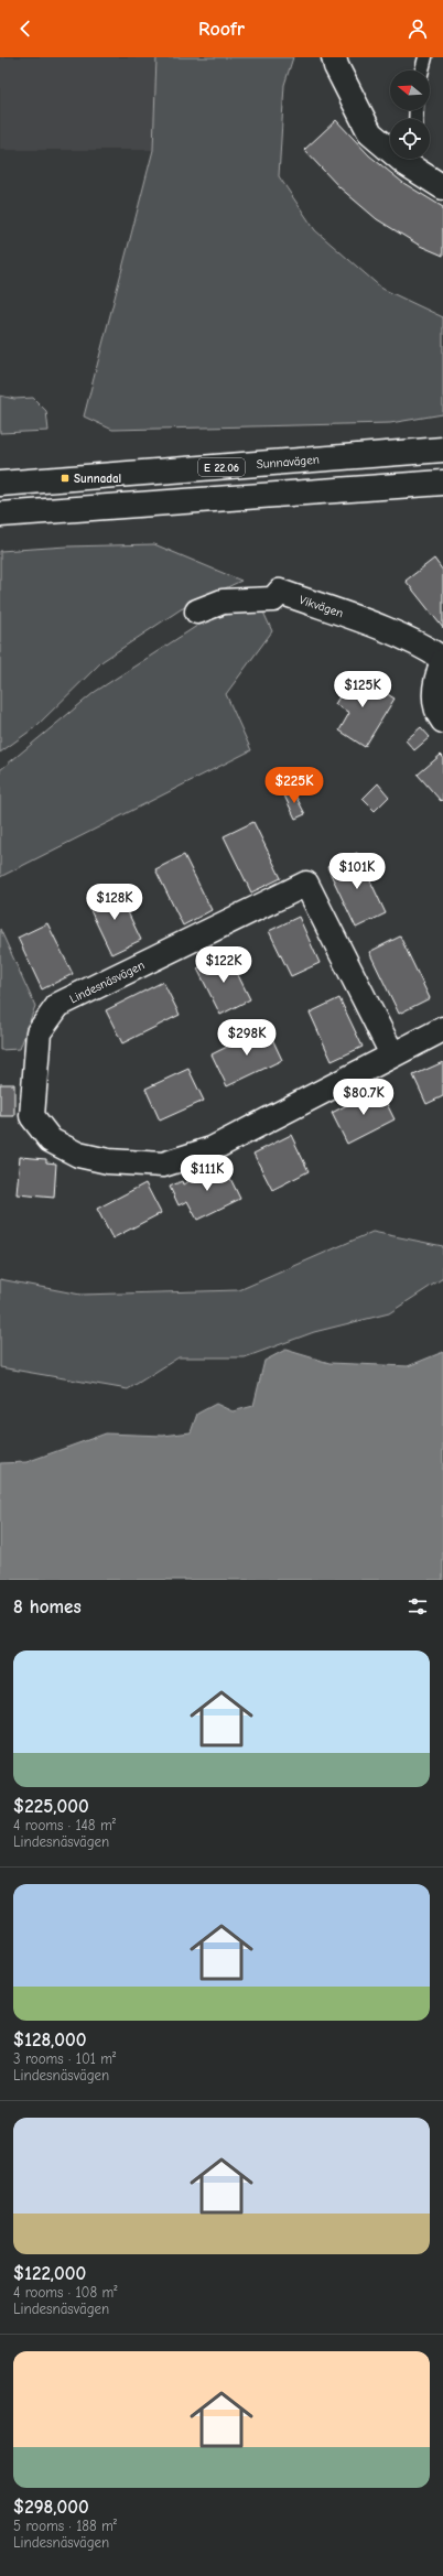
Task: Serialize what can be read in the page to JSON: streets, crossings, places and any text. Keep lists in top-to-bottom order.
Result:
{
  "streets": {
    "main road": [
      "Sunnavägen",
      "E 22.06",
      "Vikvägen",
      "Lindesnäsvägen"
    ]
  },
  "places": {
    "transit": ["Sunnadal"]
  },
  "north": "left",
  "page": {
    "header": "Roofr",
    "price": [
      "$125K",
      "$225K",
      "$101K",
      "$128K",
      "$122K",
      "$298K",
      "$80.7K",
      "$111K"
    ],
    "heading": "8 homes",
    "list": [
      {
        "name": "$225,000",
        "note": "4 rooms · 148 m² · Lindesnäsvägen"
      },
      {
        "name": "$128,000",
        "note": "3 rooms · 101 m² · Lindesnäsvägen"
      },
      {
        "name": "$122,000",
        "note": "4 rooms · 108 m² · Lindesnäsvägen"
      },
      {
        "name": "$298,000",
        "note": "5 rooms · 188 m² · Lindesnäsvägen"
      }
    ]
  }
}
